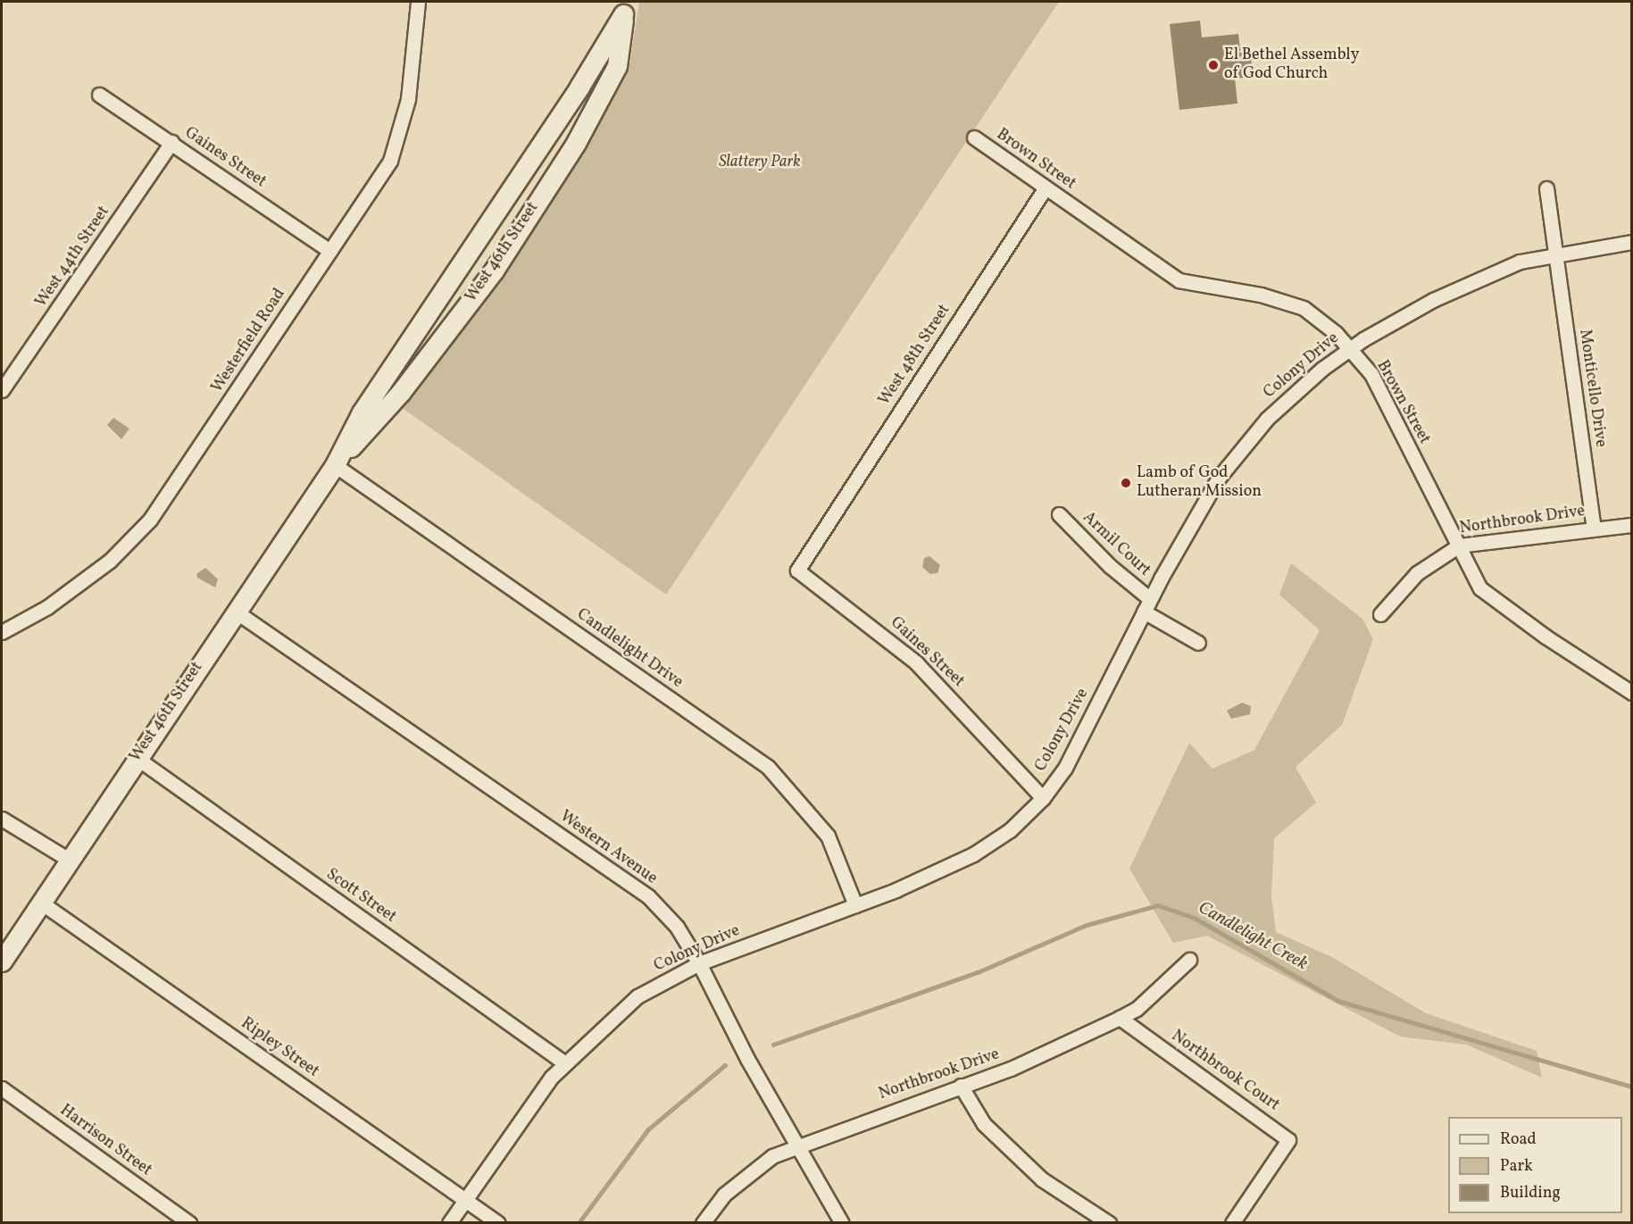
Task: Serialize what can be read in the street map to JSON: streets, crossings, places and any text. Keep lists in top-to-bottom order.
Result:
{
  "streets": {
    "street": [
      "Gaines Street",
      "Brown Street",
      "West 46th Street",
      "West 44th Street",
      "Westerfield Road",
      "West 48th Street",
      "Colony Drive",
      "Monticello Drive",
      "Northbrook Drive",
      "Armil Court",
      "Candlelight Drive",
      "Western Avenue",
      "Scott Street",
      "Ripley Street",
      "Northbrook Court",
      "Harrison Street"
    ]
  },
  "crossings": [
    ["Gaines Street", "West 44th Street"],
    ["Gaines Street", "Westerfield Road"],
    ["Gaines Street", "West 48th Street"],
    ["Gaines Street", "Colony Drive"],
    ["Brown Street", "West 48th Street"],
    ["Brown Street", "Colony Drive"],
    ["Brown Street", "Northbrook Drive"],
    ["West 46th Street", "Candlelight Drive"],
    ["West 46th Street", "Western Avenue"],
    ["West 46th Street", "Scott Street"],
    ["West 46th Street", "Ripley Street"],
    ["Colony Drive", "Monticello Drive"],
    ["Colony Drive", "Armil Court"],
    ["Colony Drive", "Candlelight Drive"],
    ["Colony Drive", "Western Avenue"],
    ["Colony Drive", "Scott Street"],
    ["Colony Drive", "Ripley Street"],
    ["Monticello Drive", "Northbrook Drive"],
    ["Northbrook Drive", "Western Avenue"],
    ["Northbrook Drive", "Northbrook Court"]
  ],
  "water": ["Candlelight Creek"],
  "parks": ["Slattery Park"],
  "places": ["El Bethel Assembly of God Church", "Lamb of God Lutheran Mission"],
  "legend": ["Road", "Park", "Building"]
}
